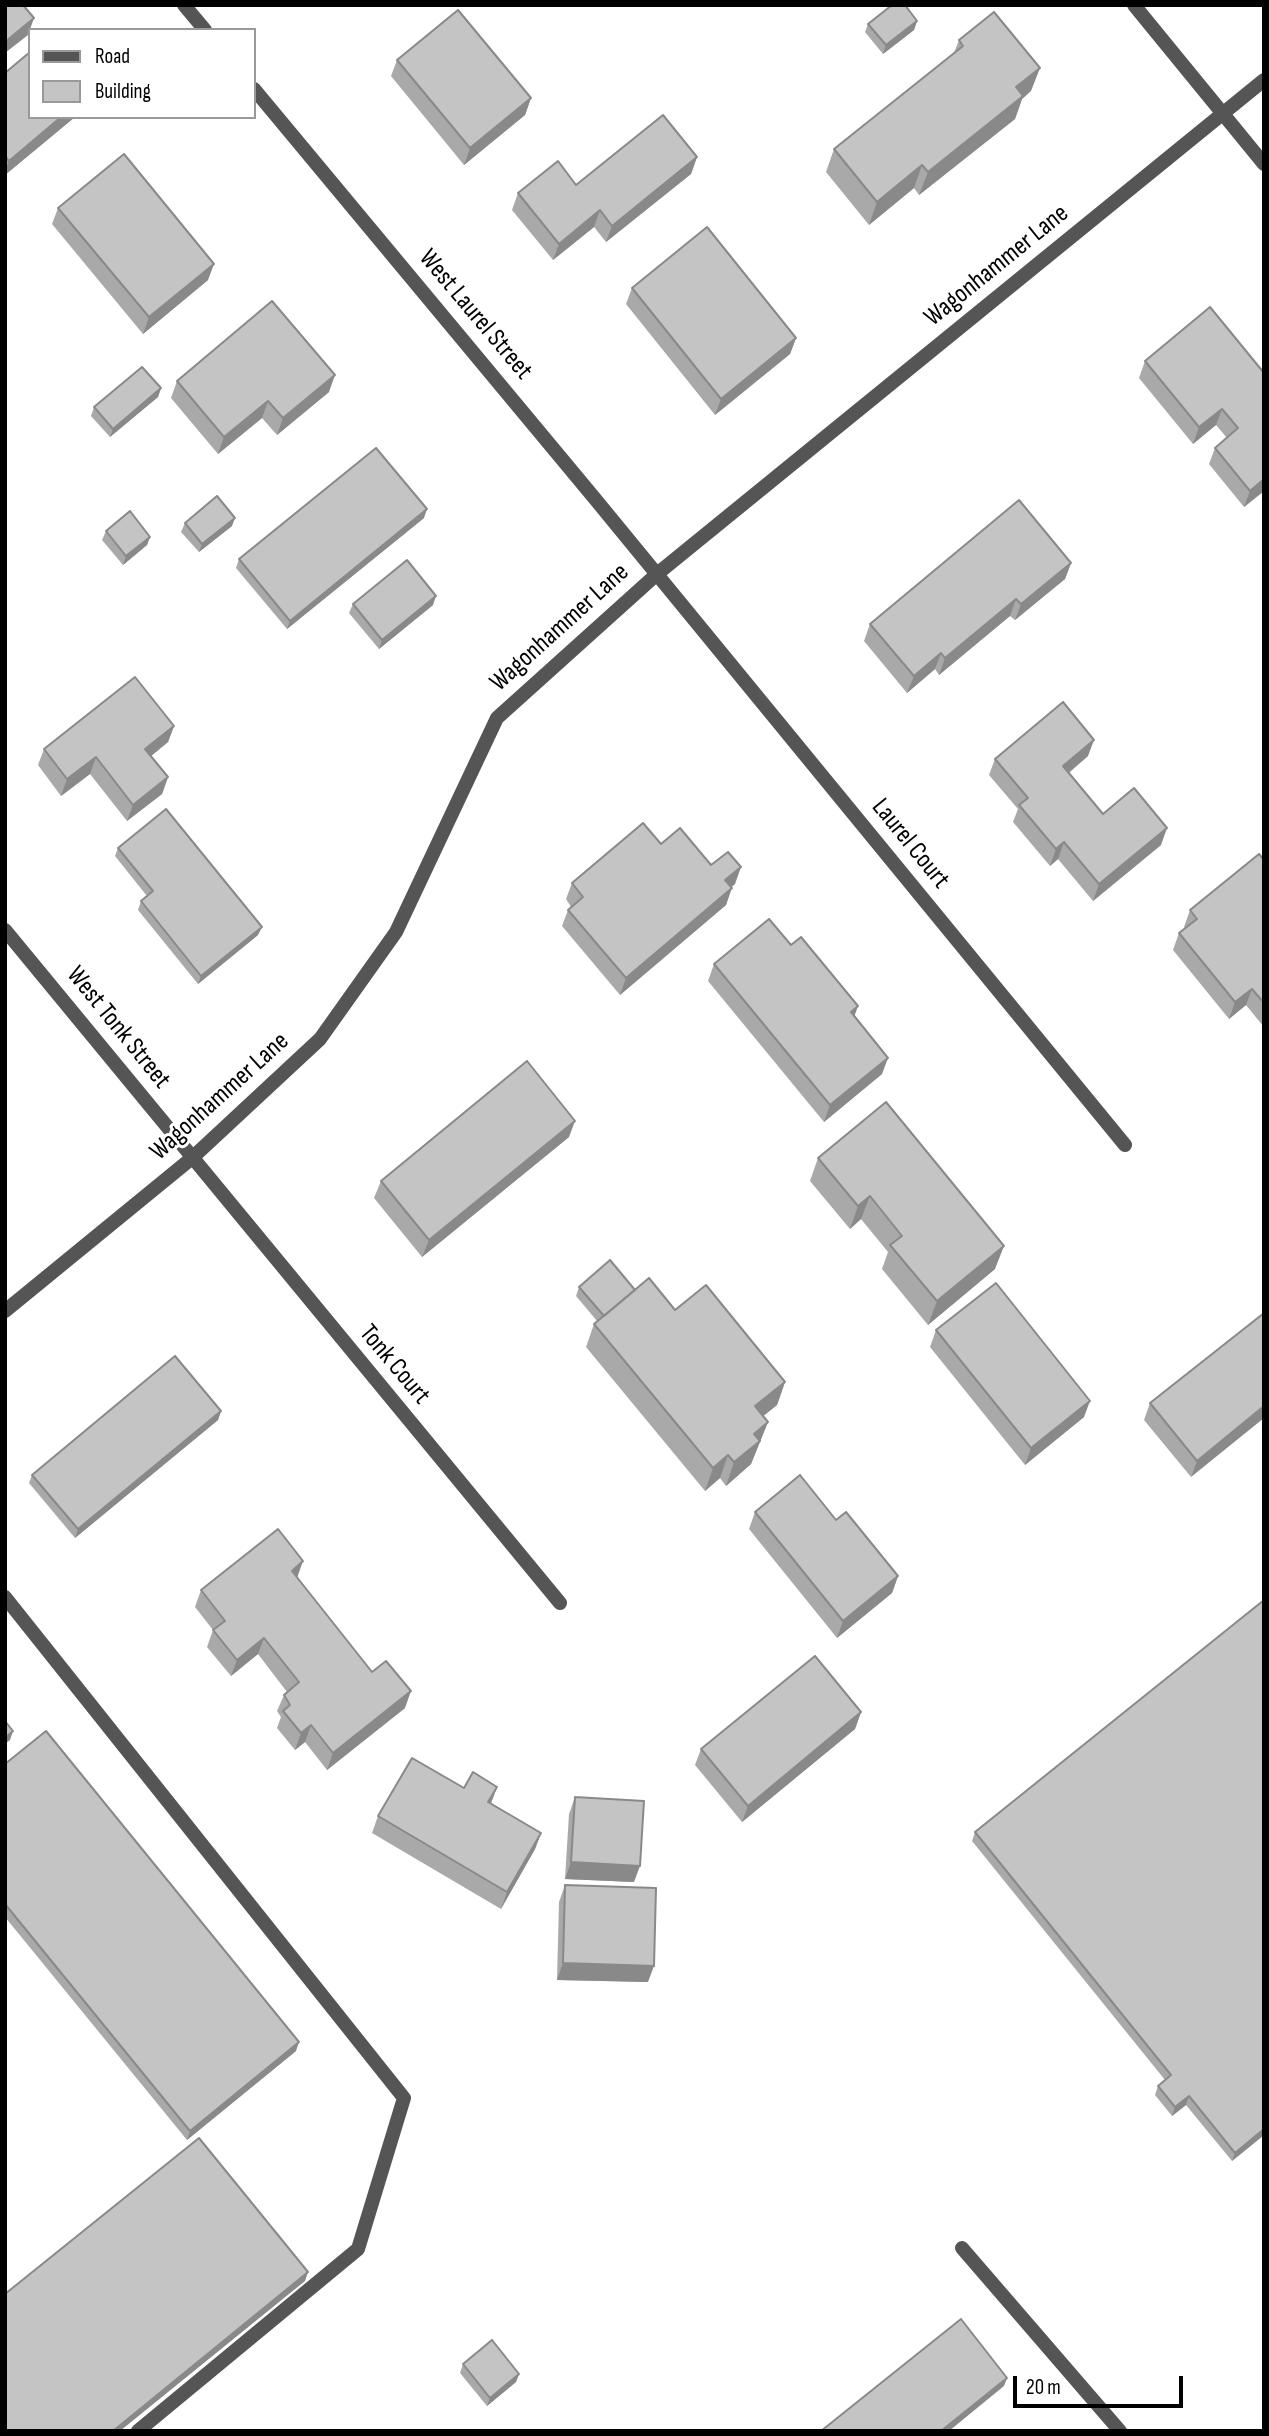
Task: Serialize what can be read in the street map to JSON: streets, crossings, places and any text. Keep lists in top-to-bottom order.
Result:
{
  "streets": {
    "street": [
      "Wagonhammer Lane",
      "West Laurel Street",
      "Laurel Court",
      "West Tonk Street",
      "Tonk Court"
    ]
  },
  "crossings": [
    ["Wagonhammer Lane", "West Laurel Street"],
    ["Wagonhammer Lane", "Laurel Court"],
    ["Wagonhammer Lane", "West Tonk Street"],
    ["Wagonhammer Lane", "Tonk Court"],
    ["West Laurel Street", "Laurel Court"],
    ["West Tonk Street", "Tonk Court"]
  ],
  "legend": ["Road", "Building"],
  "scale_bar": "20 m"
}
